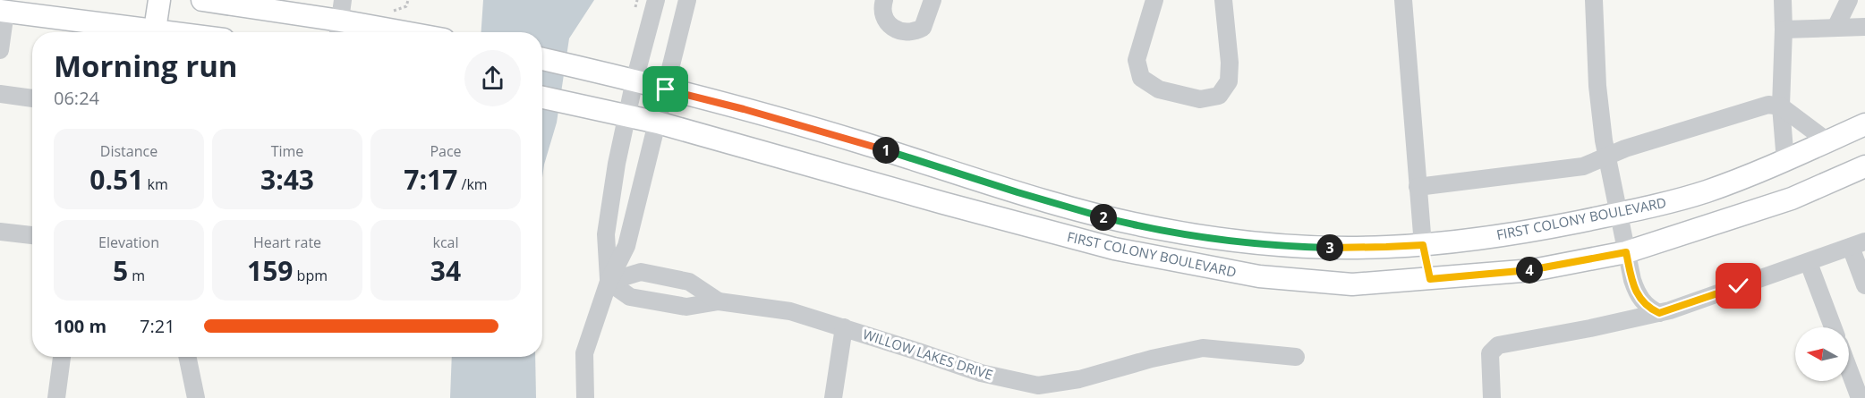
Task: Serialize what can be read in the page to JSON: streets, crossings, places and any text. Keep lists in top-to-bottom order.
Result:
{
  "streets": {
    "main road": ["FIRST COLONY BOULEVARD"],
    "street": ["WILLOW LAKES DRIVE"]
  },
  "north": "left",
  "page": {
    "heading": ["Morning run", "06:24"],
    "stats": [
      ["Distance", "0.51 km"],
      ["Time", "3:43"],
      ["Pace", "7:17 /km"],
      ["Elevation", "5 m"],
      ["Heart rate", "159 bpm"],
      ["kcal", "34"]
    ],
    "pins": [
      "1",
      "2",
      "3",
      "4"
    ],
    "list": [
      {
        "name": "100 m",
        "note": "7:21"
      }
    ]
  }
}
